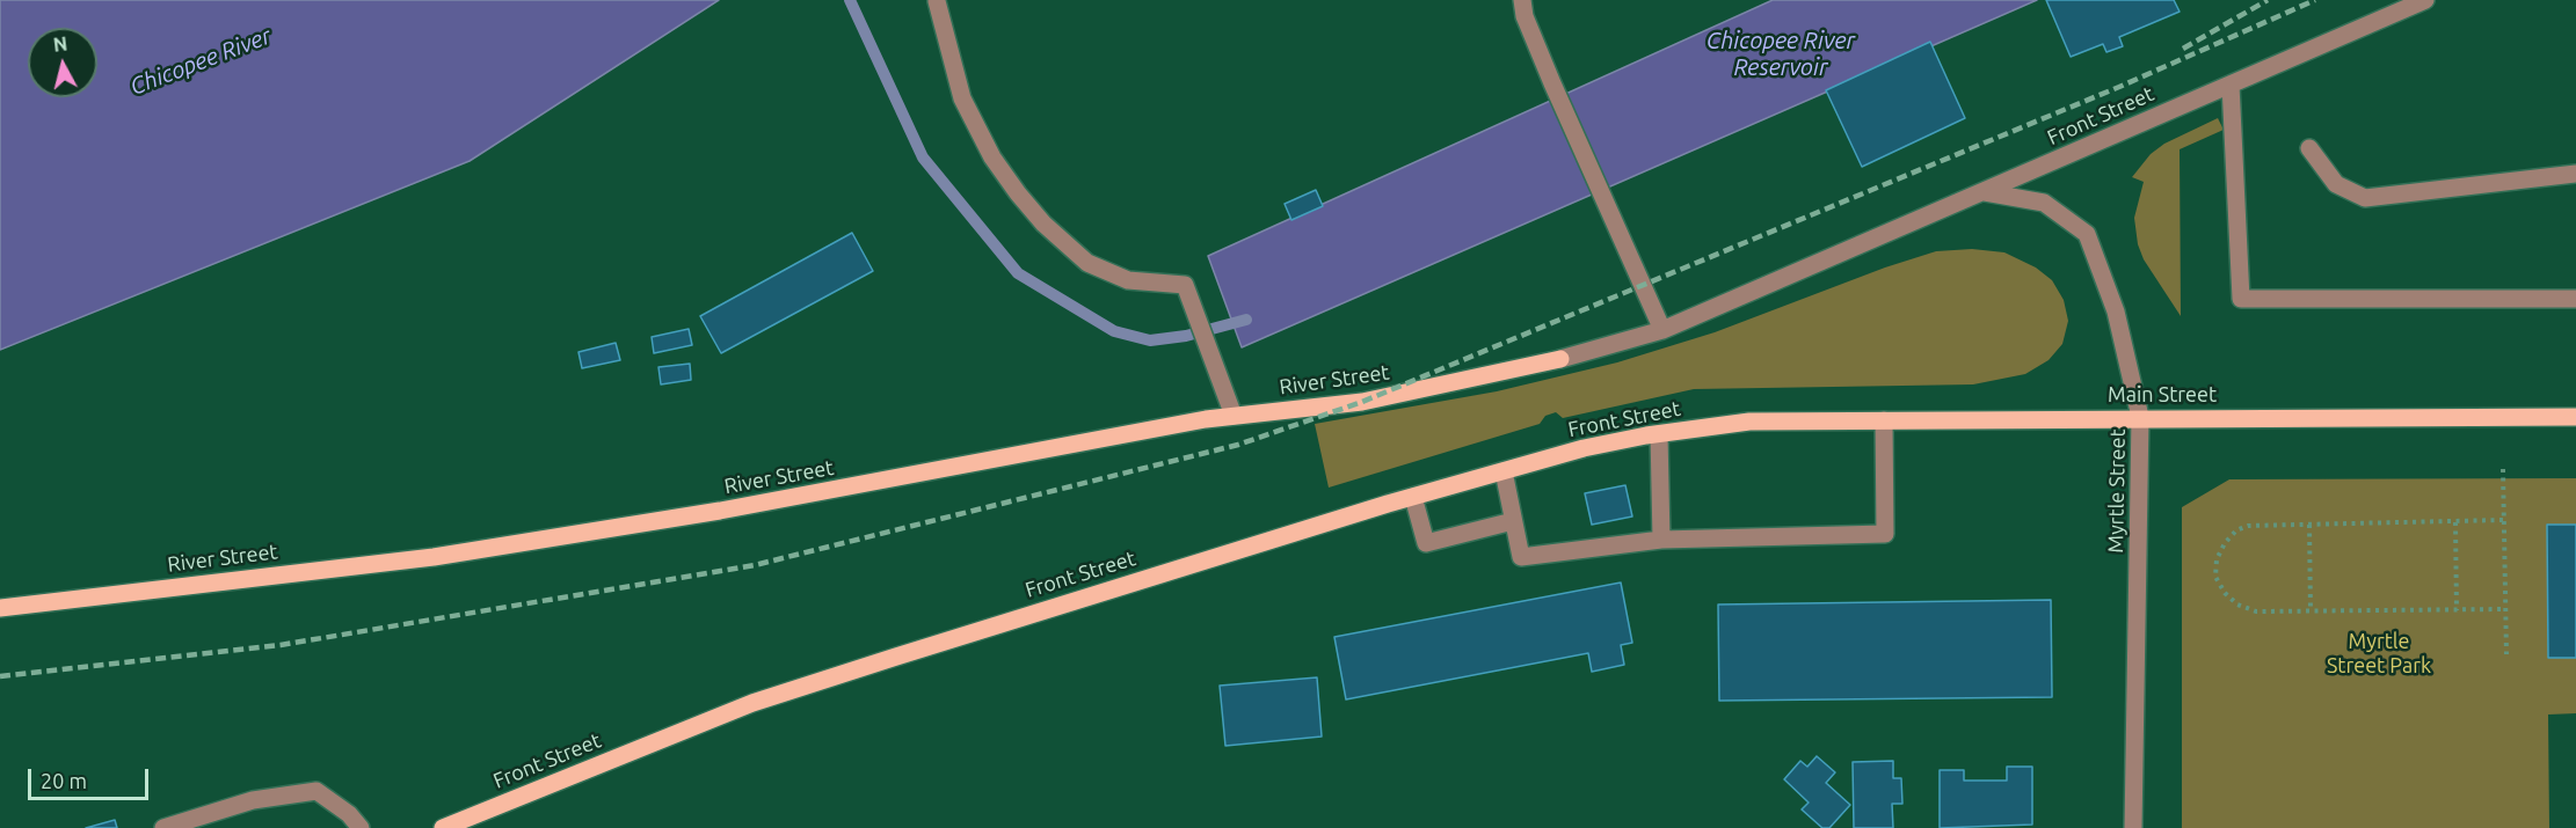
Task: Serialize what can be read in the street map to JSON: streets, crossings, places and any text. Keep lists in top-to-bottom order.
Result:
{
  "streets": {
    "main road": ["Front Street", "River Street", "Main Street"],
    "street": ["Myrtle Street"]
  },
  "crossings": [
    ["Front Street", "River Street"],
    ["Front Street", "Main Street"],
    ["Front Street", "Myrtle Street"],
    ["Main Street", "Myrtle Street"]
  ],
  "water": ["Chicopee River Reservoir", "Chicopee River"],
  "parks": ["Myrtle Street Park"],
  "scale_bar": "20 m",
  "north": "top"
}
